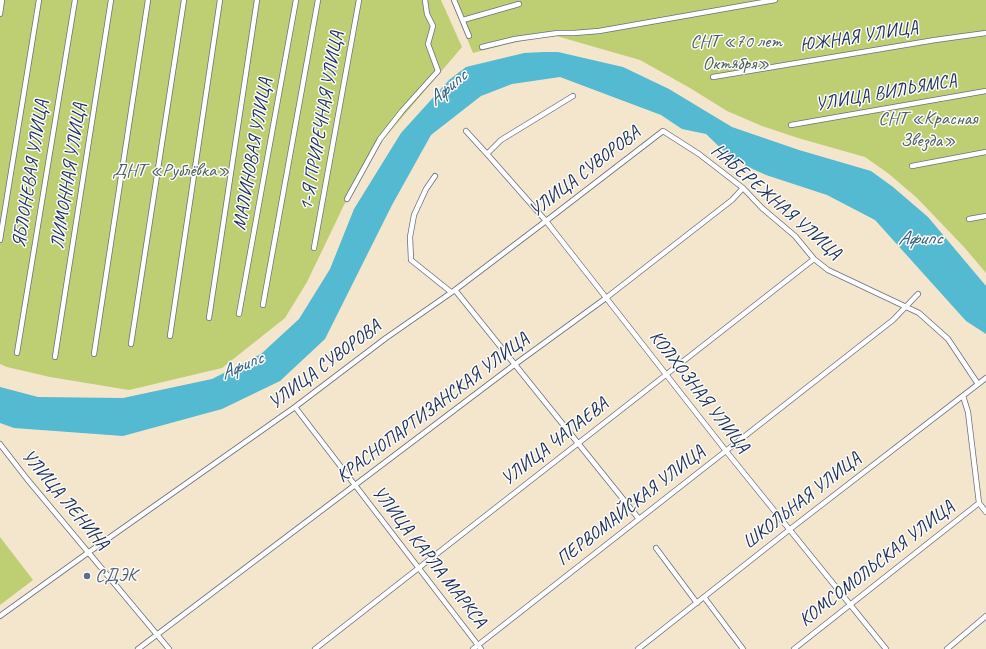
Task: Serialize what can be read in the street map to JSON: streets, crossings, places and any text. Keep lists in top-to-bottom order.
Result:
{
  "streets": {
    "street": [
      "ЮЖНАЯ УЛИЦА",
      "УЛИЦА ВИЛЬЯМСА",
      "1-Я ПРИРЕЧНАЯ УЛИЦА",
      "МАЛИНОВАЯ УЛИЦА",
      "УЛИЦА СУВОРОВА",
      "ЯБЛОНЕВАЯ УЛИЦА",
      "ЛИМОННАЯ УЛИЦА",
      "НАБЕРЕЖНАЯ УЛИЦА",
      "КОЛХОЗНАЯ УЛИЦА",
      "КРАСНОПАРТИЗАНСКАЯ УЛИЦА",
      "УЛИЦА ЧАПАЕВА",
      "УЛИЦА ЛЕНИНА",
      "ШКОЛЬНАЯ УЛИЦА",
      "ПЕРВОМАЙСКАЯ УЛИЦА",
      "УЛИЦА КАРЛА МАРКСА",
      "КОМСОМОЛЬСКАЯ УЛИЦА"
    ]
  },
  "crossings": [
    ["УЛИЦА СУВОРОВА", "НАБЕРЕЖНАЯ УЛИЦА"],
    ["УЛИЦА СУВОРОВА", "КОЛХОЗНАЯ УЛИЦА"],
    ["УЛИЦА СУВОРОВА", "УЛИЦА ЛЕНИНА"],
    ["УЛИЦА СУВОРОВА", "УЛИЦА КАРЛА МАРКСА"],
    ["НАБЕРЕЖНАЯ УЛИЦА", "КРАСНОПАРТИЗАНСКАЯ УЛИЦА"],
    ["НАБЕРЕЖНАЯ УЛИЦА", "УЛИЦА ЧАПАЕВА"],
    ["НАБЕРЕЖНАЯ УЛИЦА", "ШКОЛЬНАЯ УЛИЦА"],
    ["НАБЕРЕЖНАЯ УЛИЦА", "ПЕРВОМАЙСКАЯ УЛИЦА"],
    ["КОЛХОЗНАЯ УЛИЦА", "КРАСНОПАРТИЗАНСКАЯ УЛИЦА"],
    ["КОЛХОЗНАЯ УЛИЦА", "УЛИЦА ЧАПАЕВА"],
    ["КОЛХОЗНАЯ УЛИЦА", "ШКОЛЬНАЯ УЛИЦА"],
    ["КОЛХОЗНАЯ УЛИЦА", "ПЕРВОМАЙСКАЯ УЛИЦА"],
    ["КОЛХОЗНАЯ УЛИЦА", "КОМСОМОЛЬСКАЯ УЛИЦА"],
    ["КРАСНОПАРТИЗАНСКАЯ УЛИЦА", "УЛИЦА ЛЕНИНА"],
    ["КРАСНОПАРТИЗАНСКАЯ УЛИЦА", "УЛИЦА КАРЛА МАРКСА"],
    ["УЛИЦА ЧАПАЕВА", "УЛИЦА КАРЛА МАРКСА"],
    ["ПЕРВОМАЙСКАЯ УЛИЦА", "УЛИЦА КАРЛА МАРКСА"]
  ],
  "water": ["Афипс"],
  "parks": ["СНТ «70 лет Октября»", "СНТ «Красная Звезда»", "ДНТ «Рублёвка»"],
  "places": ["СДЭК"]
}
